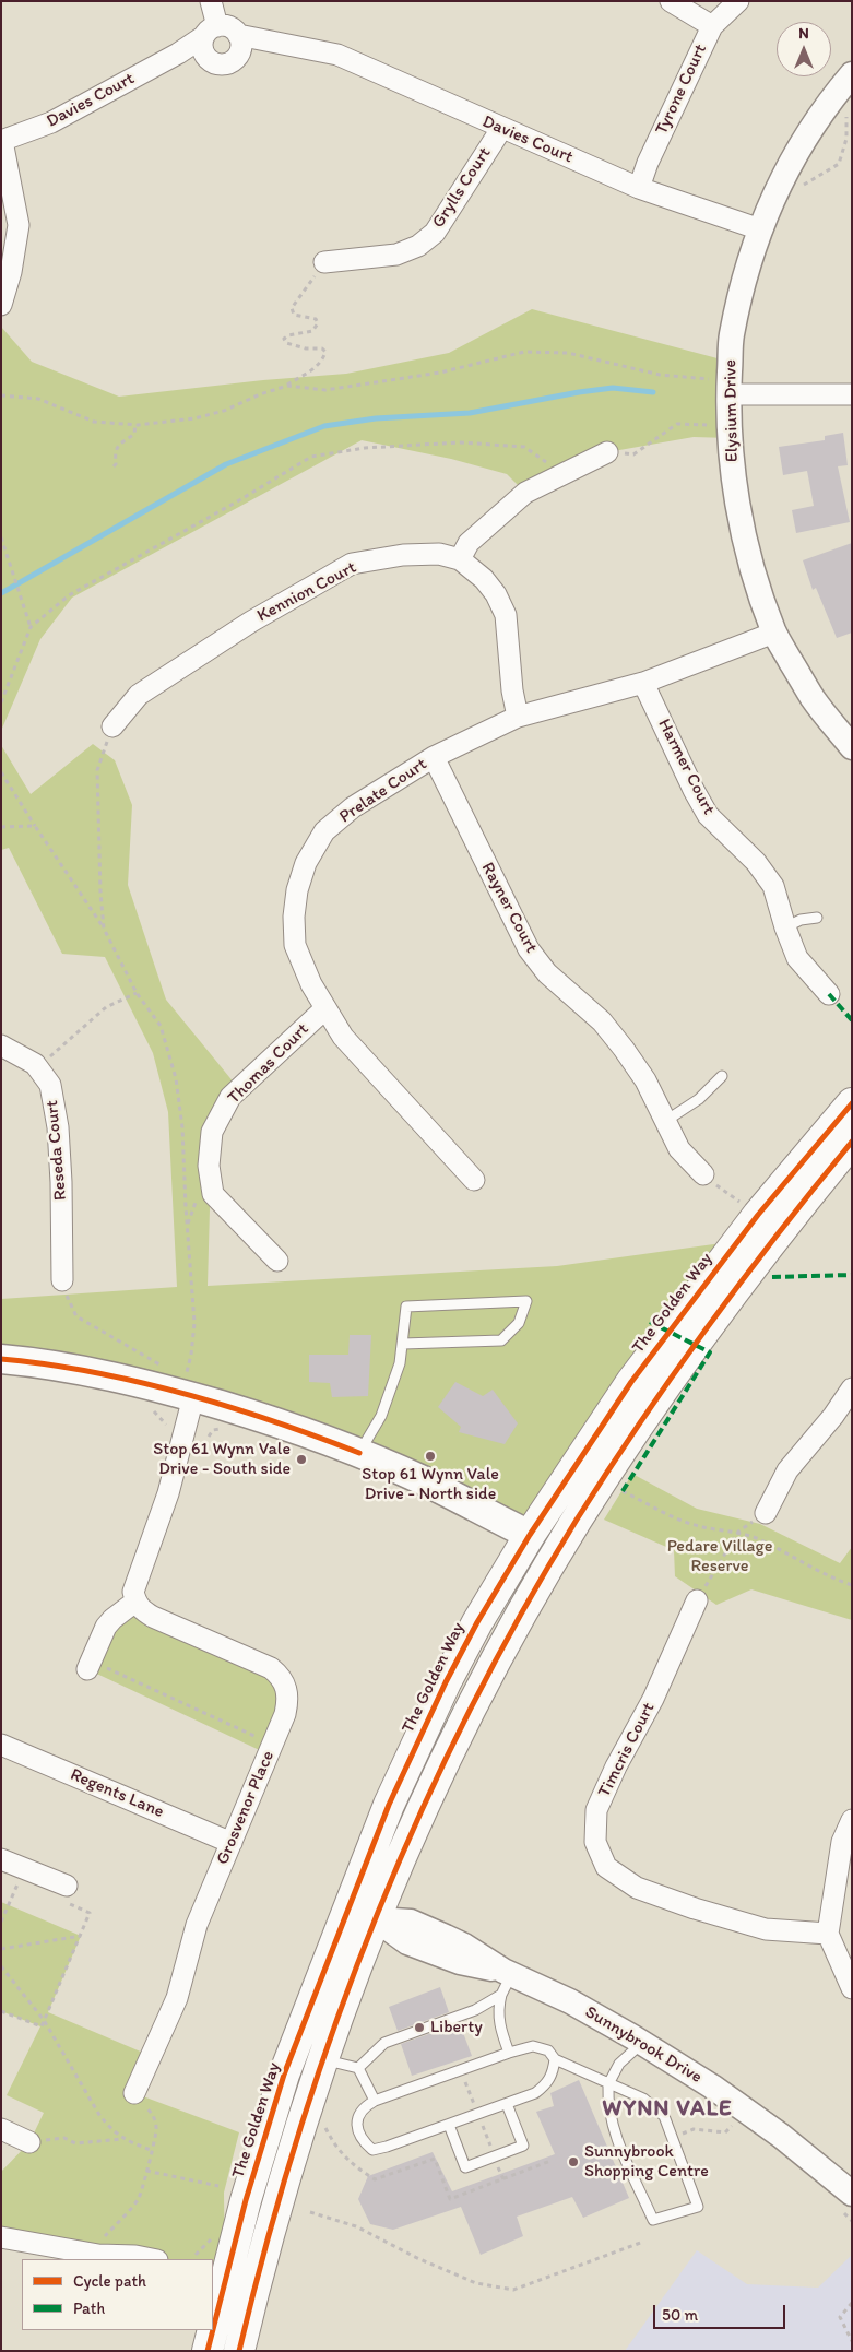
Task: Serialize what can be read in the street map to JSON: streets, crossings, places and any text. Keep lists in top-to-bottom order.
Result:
{
  "streets": {
    "main road": ["The Golden Way"],
    "street": [
      "Tyrone Court",
      "Davies Court",
      "Grylls Court",
      "Elysium Drive",
      "Kennion Court",
      "Harmer Court",
      "Prelate Court",
      "Rayner Court",
      "Thomas Court",
      "Reseda Court",
      "Timcris Court",
      "Regents Lane",
      "Grosvenor Place",
      "Sunnybrook Drive"
    ]
  },
  "crossings": [
    ["Tyrone Court", "Davies Court"],
    ["Davies Court", "Grylls Court"],
    ["Davies Court", "Elysium Drive"],
    ["Elysium Drive", "Prelate Court"],
    ["Kennion Court", "Prelate Court"],
    ["Harmer Court", "Prelate Court"],
    ["Prelate Court", "Rayner Court"],
    ["Prelate Court", "Thomas Court"],
    ["The Golden Way", "Sunnybrook Drive"],
    ["Regents Lane", "Grosvenor Place"]
  ],
  "districts": ["WYNN VALE"],
  "parks": ["Pedare Village Reserve"],
  "places": [
    "Stop 61 Wynn Vale Drive - North side",
    "Stop 61 Wynn Vale Drive - South side",
    "Liberty",
    "Sunnybrook Shopping Centre"
  ],
  "legend": ["Cycle path", "Path"],
  "scale_bar": "50 m",
  "north": "top"
}
